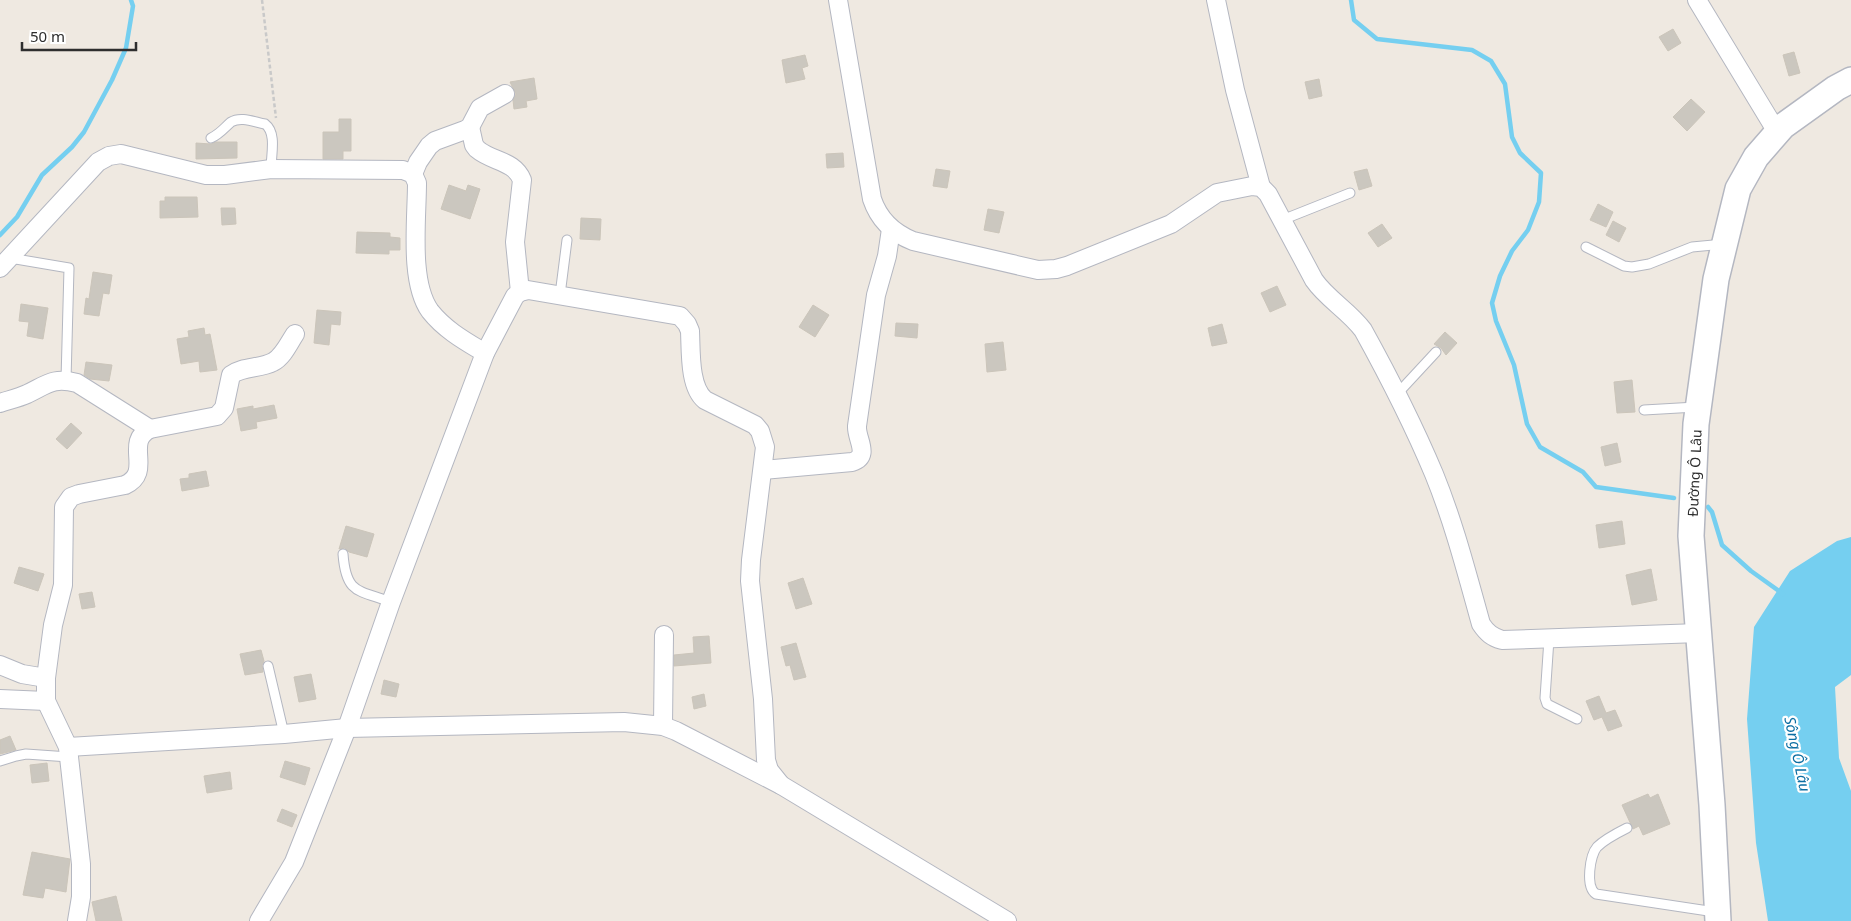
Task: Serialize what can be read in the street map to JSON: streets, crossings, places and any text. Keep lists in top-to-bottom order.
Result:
{
  "streets": {
    "main road": ["Đường Ô Lâu"]
  },
  "water": ["Sông Ô Lâu"],
  "scale_bar": "50 m"
}
